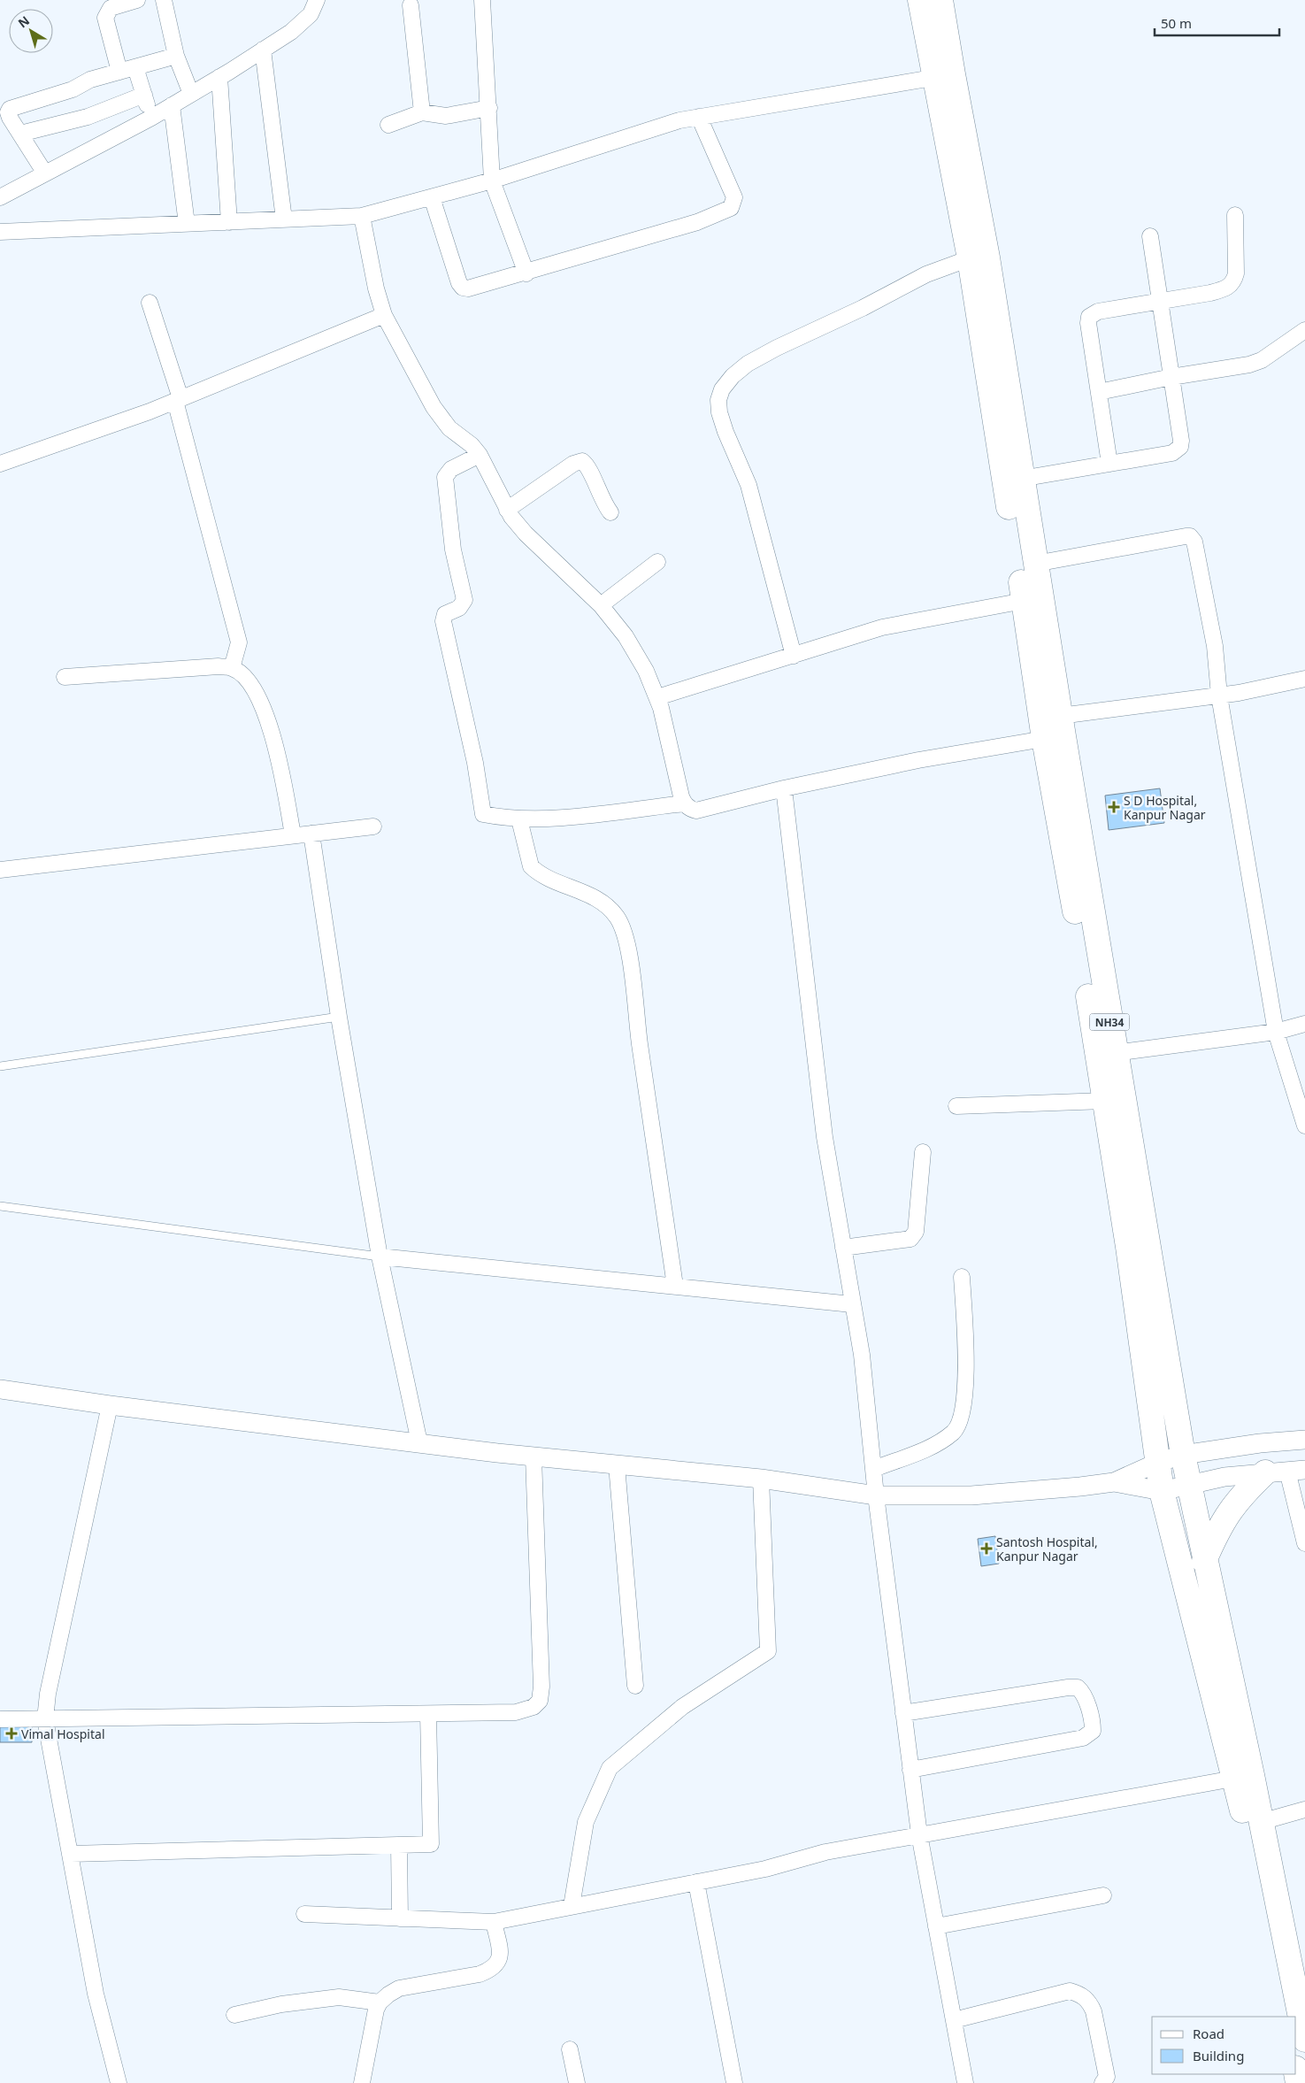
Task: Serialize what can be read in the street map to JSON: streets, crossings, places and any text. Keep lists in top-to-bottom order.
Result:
{
  "streets": {
    "highway": ["NH34"]
  },
  "places": {
    "health": ["S D Hospital, Kanpur Nagar", "Santosh Hospital, Kanpur Nagar", "Vimal Hospital"]
  },
  "legend": ["Road", "Building"],
  "scale_bar": "50 m",
  "north": "top left"
}
